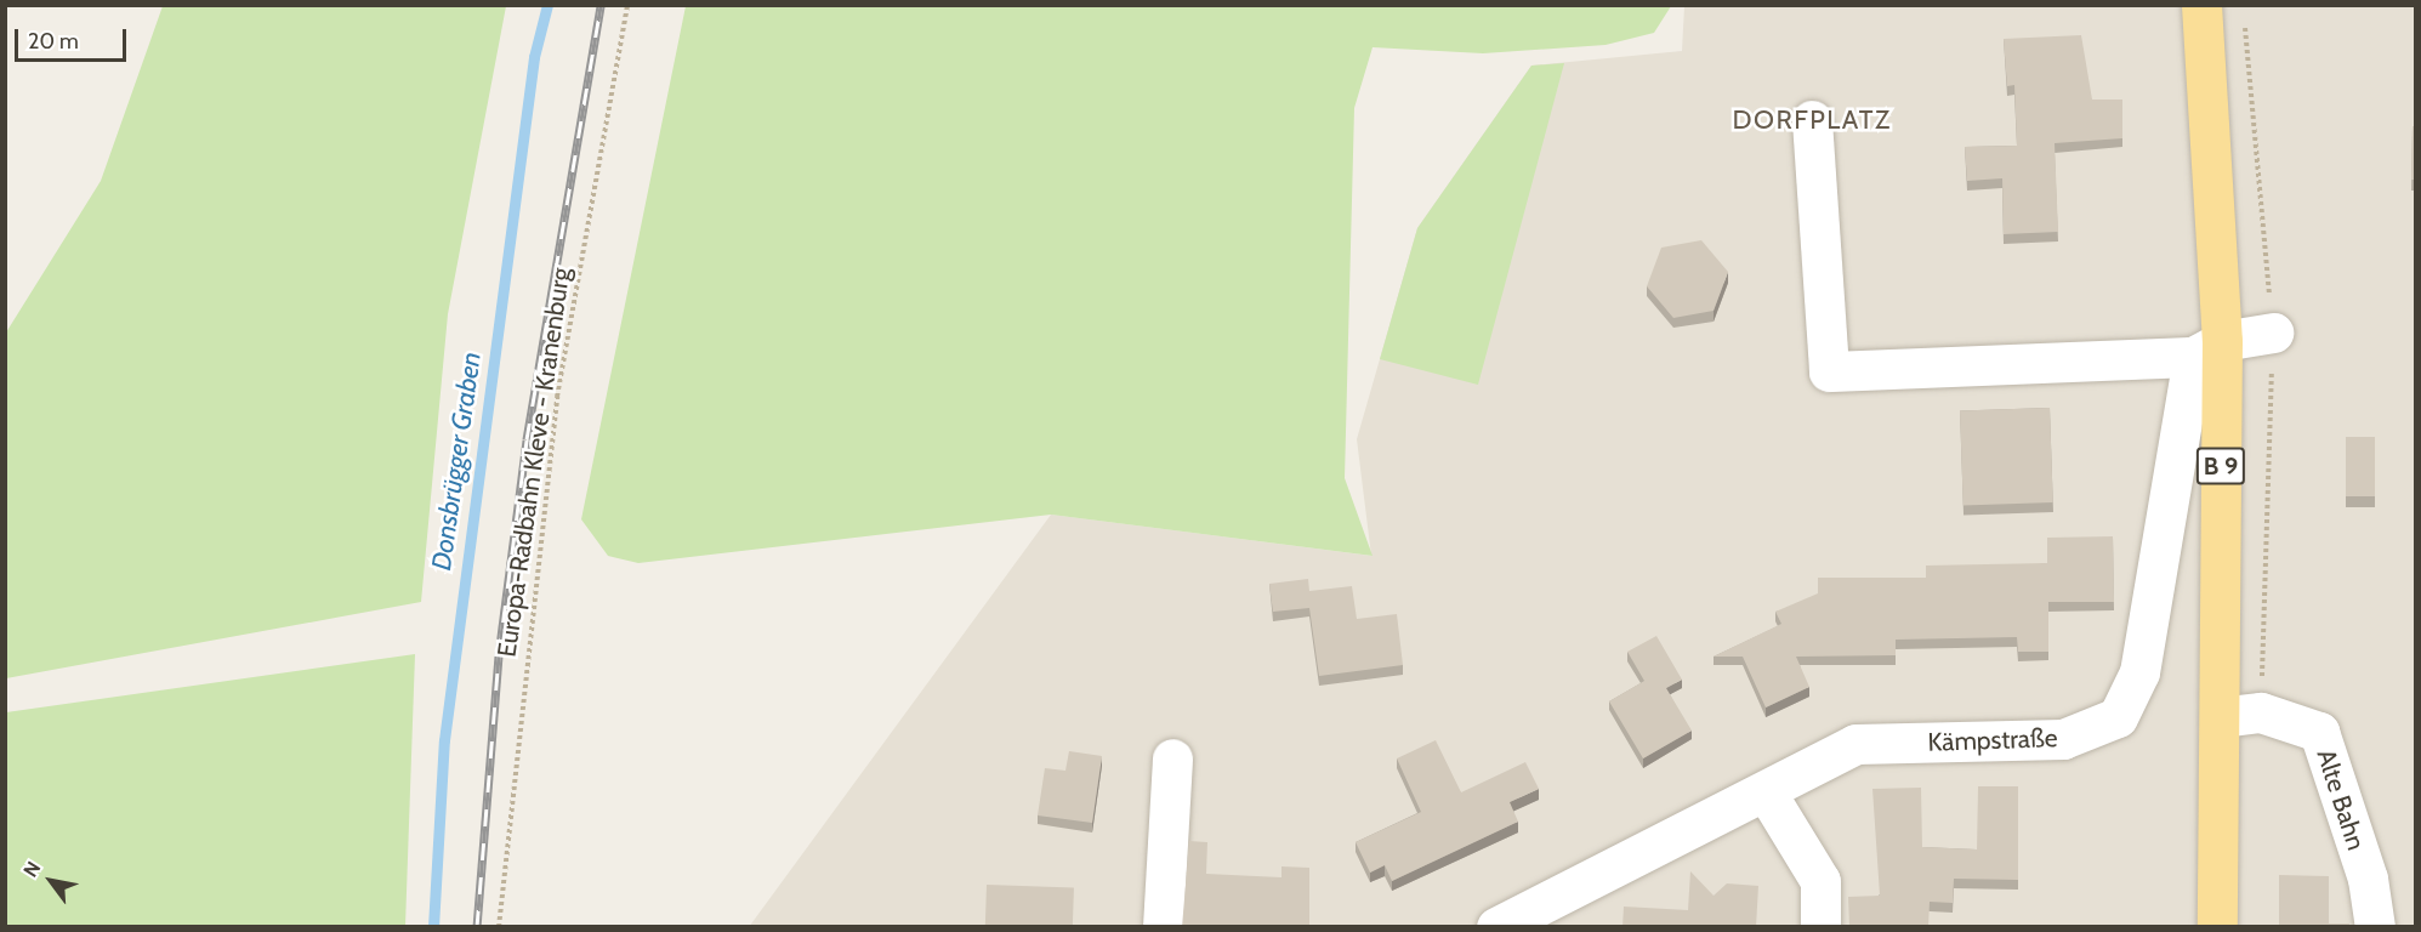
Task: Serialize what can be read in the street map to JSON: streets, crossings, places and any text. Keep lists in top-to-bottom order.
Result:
{
  "streets": {
    "main road": ["B 9"],
    "street": ["Kämpstraße", "Alte Bahn"],
    "path": ["Europa-Radbahn Kleve - Kranenburg"]
  },
  "crossings": [
    ["B 9", "Kämpstraße"],
    ["B 9", "Alte Bahn"]
  ],
  "districts": ["DORFPLATZ"],
  "water": ["Donsbrügger Graben"],
  "scale_bar": "20 m",
  "north": "top left"
}
